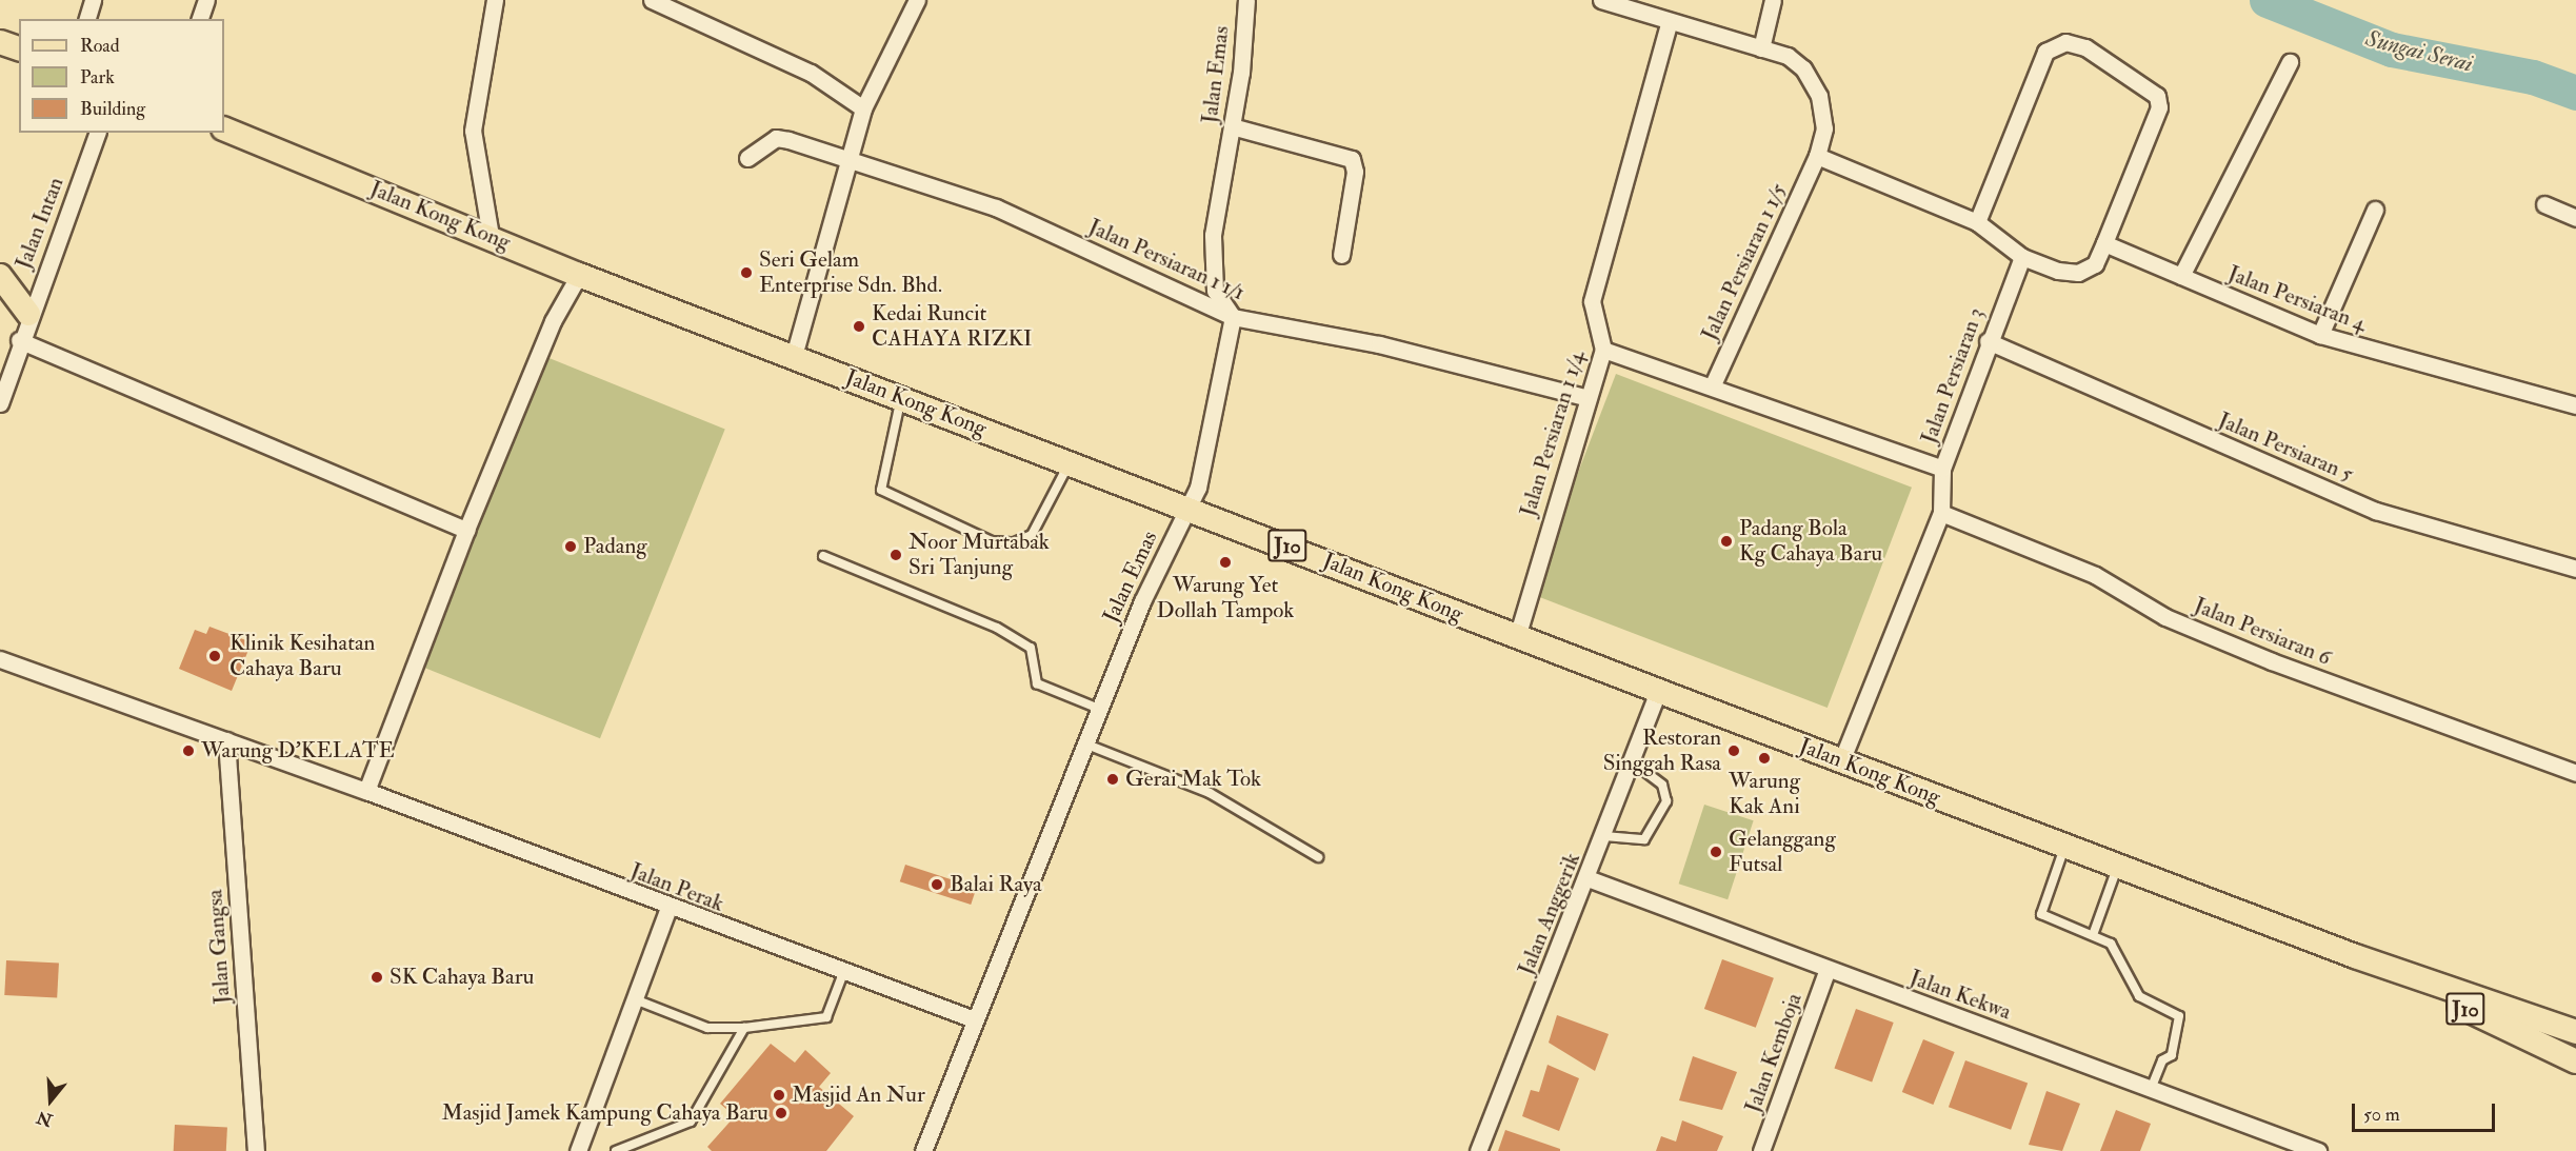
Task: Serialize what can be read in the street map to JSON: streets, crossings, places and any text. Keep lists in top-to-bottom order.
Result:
{
  "streets": {
    "main road": ["Jalan Kong Kong", "J10"],
    "street": [
      "Jalan Emas",
      "Jalan Intan",
      "Jalan Persiaran 1 1/1",
      "Jalan Persiaran 1 1/5",
      "Jalan Persiaran 4",
      "Jalan Persiaran 3",
      "Jalan Persiaran 1 1/4",
      "Jalan Persiaran 5",
      "Jalan Persiaran 6",
      "Jalan Perak",
      "Jalan Anggerik",
      "Jalan Gangsa",
      "Jalan Kekwa",
      "Jalan Kemboja"
    ]
  },
  "crossings": [
    ["Jalan Emas", "Jalan Kong Kong"],
    ["Jalan Emas", "Jalan Persiaran 1 1/1"],
    ["Jalan Emas", "Jalan Perak"],
    ["Jalan Kong Kong", "Jalan Persiaran 1 1/4"],
    ["Jalan Kong Kong", "Jalan Anggerik"],
    ["Jalan Persiaran 1 1/1", "Jalan Persiaran 1 1/4"],
    ["Jalan Persiaran 1 1/5", "Jalan Persiaran 1 1/4"],
    ["Jalan Persiaran 3", "Jalan Persiaran 5"],
    ["Jalan Persiaran 3", "Jalan Persiaran 6"],
    ["Jalan Perak", "Jalan Gangsa"],
    ["Jalan Anggerik", "Jalan Kekwa"],
    ["Jalan Kekwa", "Jalan Kemboja"]
  ],
  "water": ["Sungai Serai"],
  "places": [
    "Seri Gelam Enterprise Sdn. Bhd.",
    "Kedai Runcit CAHAYA RIZKI",
    "Padang Bola Kg Cahaya Baru",
    "Padang",
    "Noor Murtabak Sri Tanjung",
    "Warung Yet Dollah Tampok",
    "Klinik Kesihatan Cahaya Baru",
    "Warung D'KELATE",
    "Restoran Singgah Rasa",
    "Warung Kak Ani",
    "Gerai Mak Tok",
    "Gelanggang Futsal",
    "Balai Raya",
    "SK Cahaya Baru",
    "Masjid An Nur",
    "Masjid Jamek Kampung Cahaya Baru"
  ],
  "legend": ["Road", "Park", "Building"],
  "scale_bar": "50 m",
  "north": "bottom"
}
